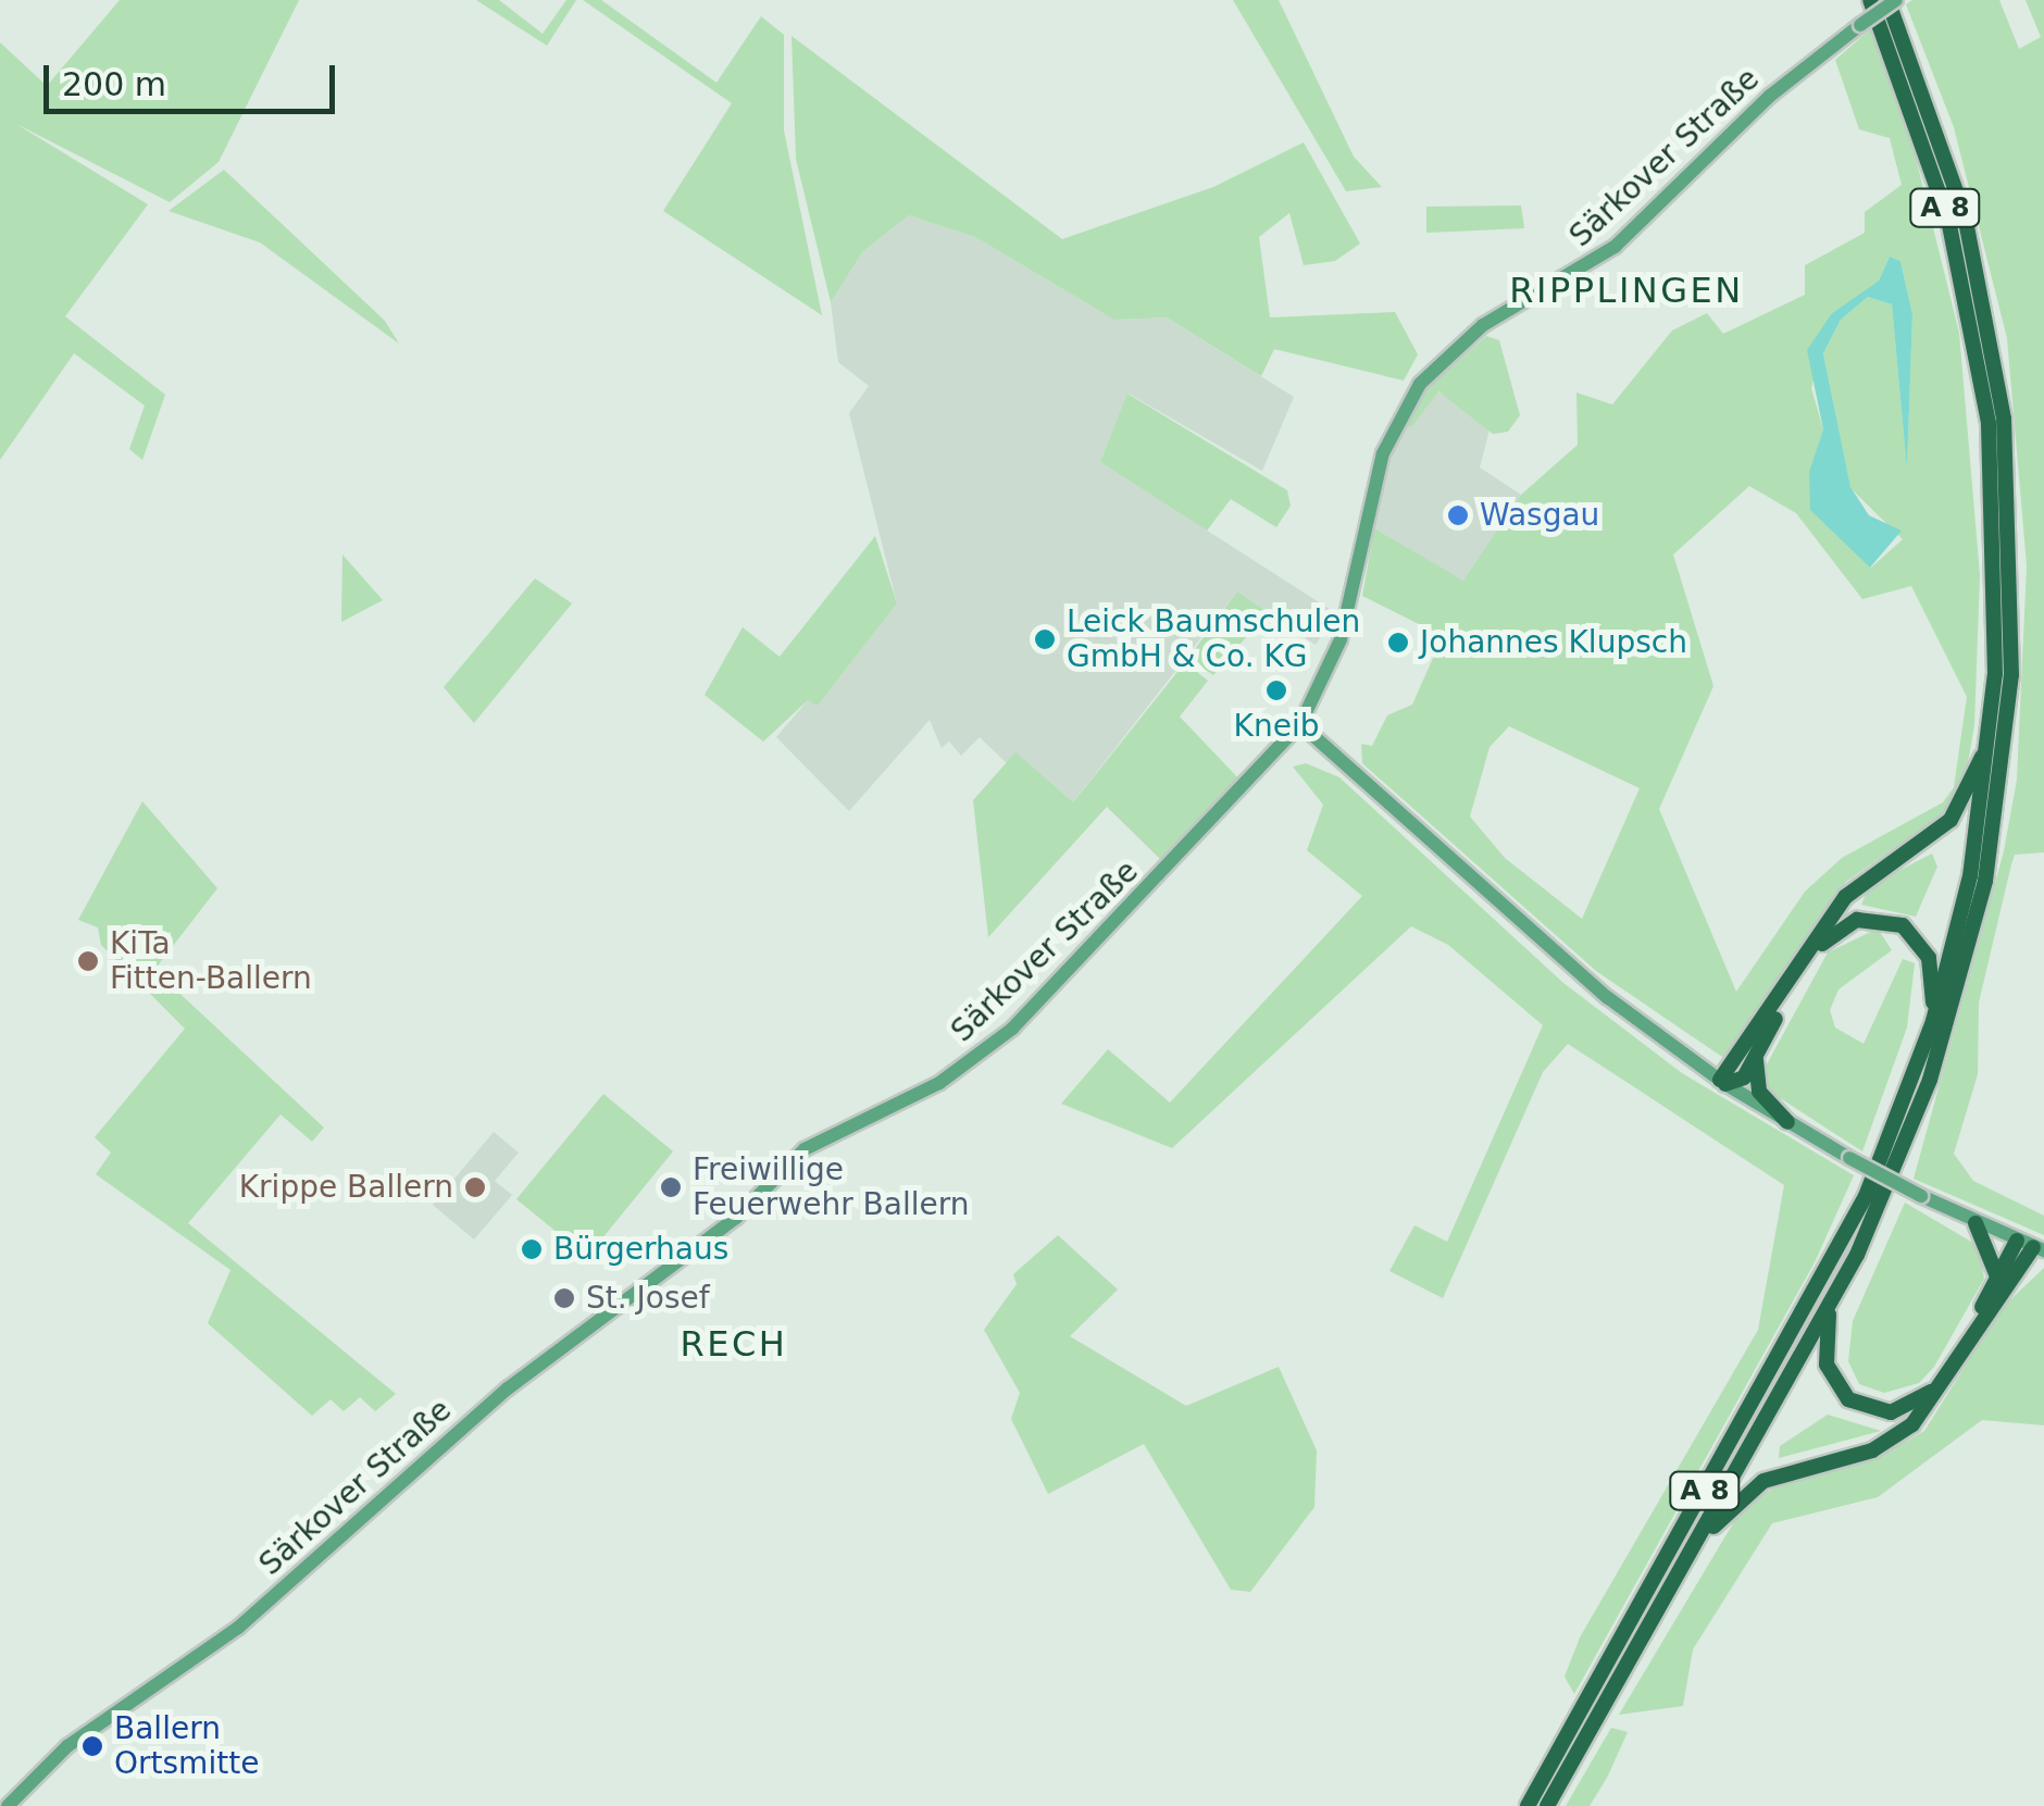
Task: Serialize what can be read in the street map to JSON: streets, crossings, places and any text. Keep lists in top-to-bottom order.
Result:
{
  "streets": {
    "highway": ["A 8"],
    "main road": ["Särkover Straße"]
  },
  "crossings": [
    ["Särkover Straße", "A 8"]
  ],
  "districts": ["RIPPLINGEN", "RECH"],
  "places": [
    "Wasgau",
    "Leick Baumschulen GmbH & Co. KG",
    "Johannes Klupsch",
    "Kneib",
    "KiTa Fitten-Ballern",
    "Krippe Ballern",
    "Freiwillige Feuerwehr Ballern",
    "Bürgerhaus",
    "St. Josef",
    "Ballern Ortsmitte"
  ],
  "scale_bar": "200 m"
}
